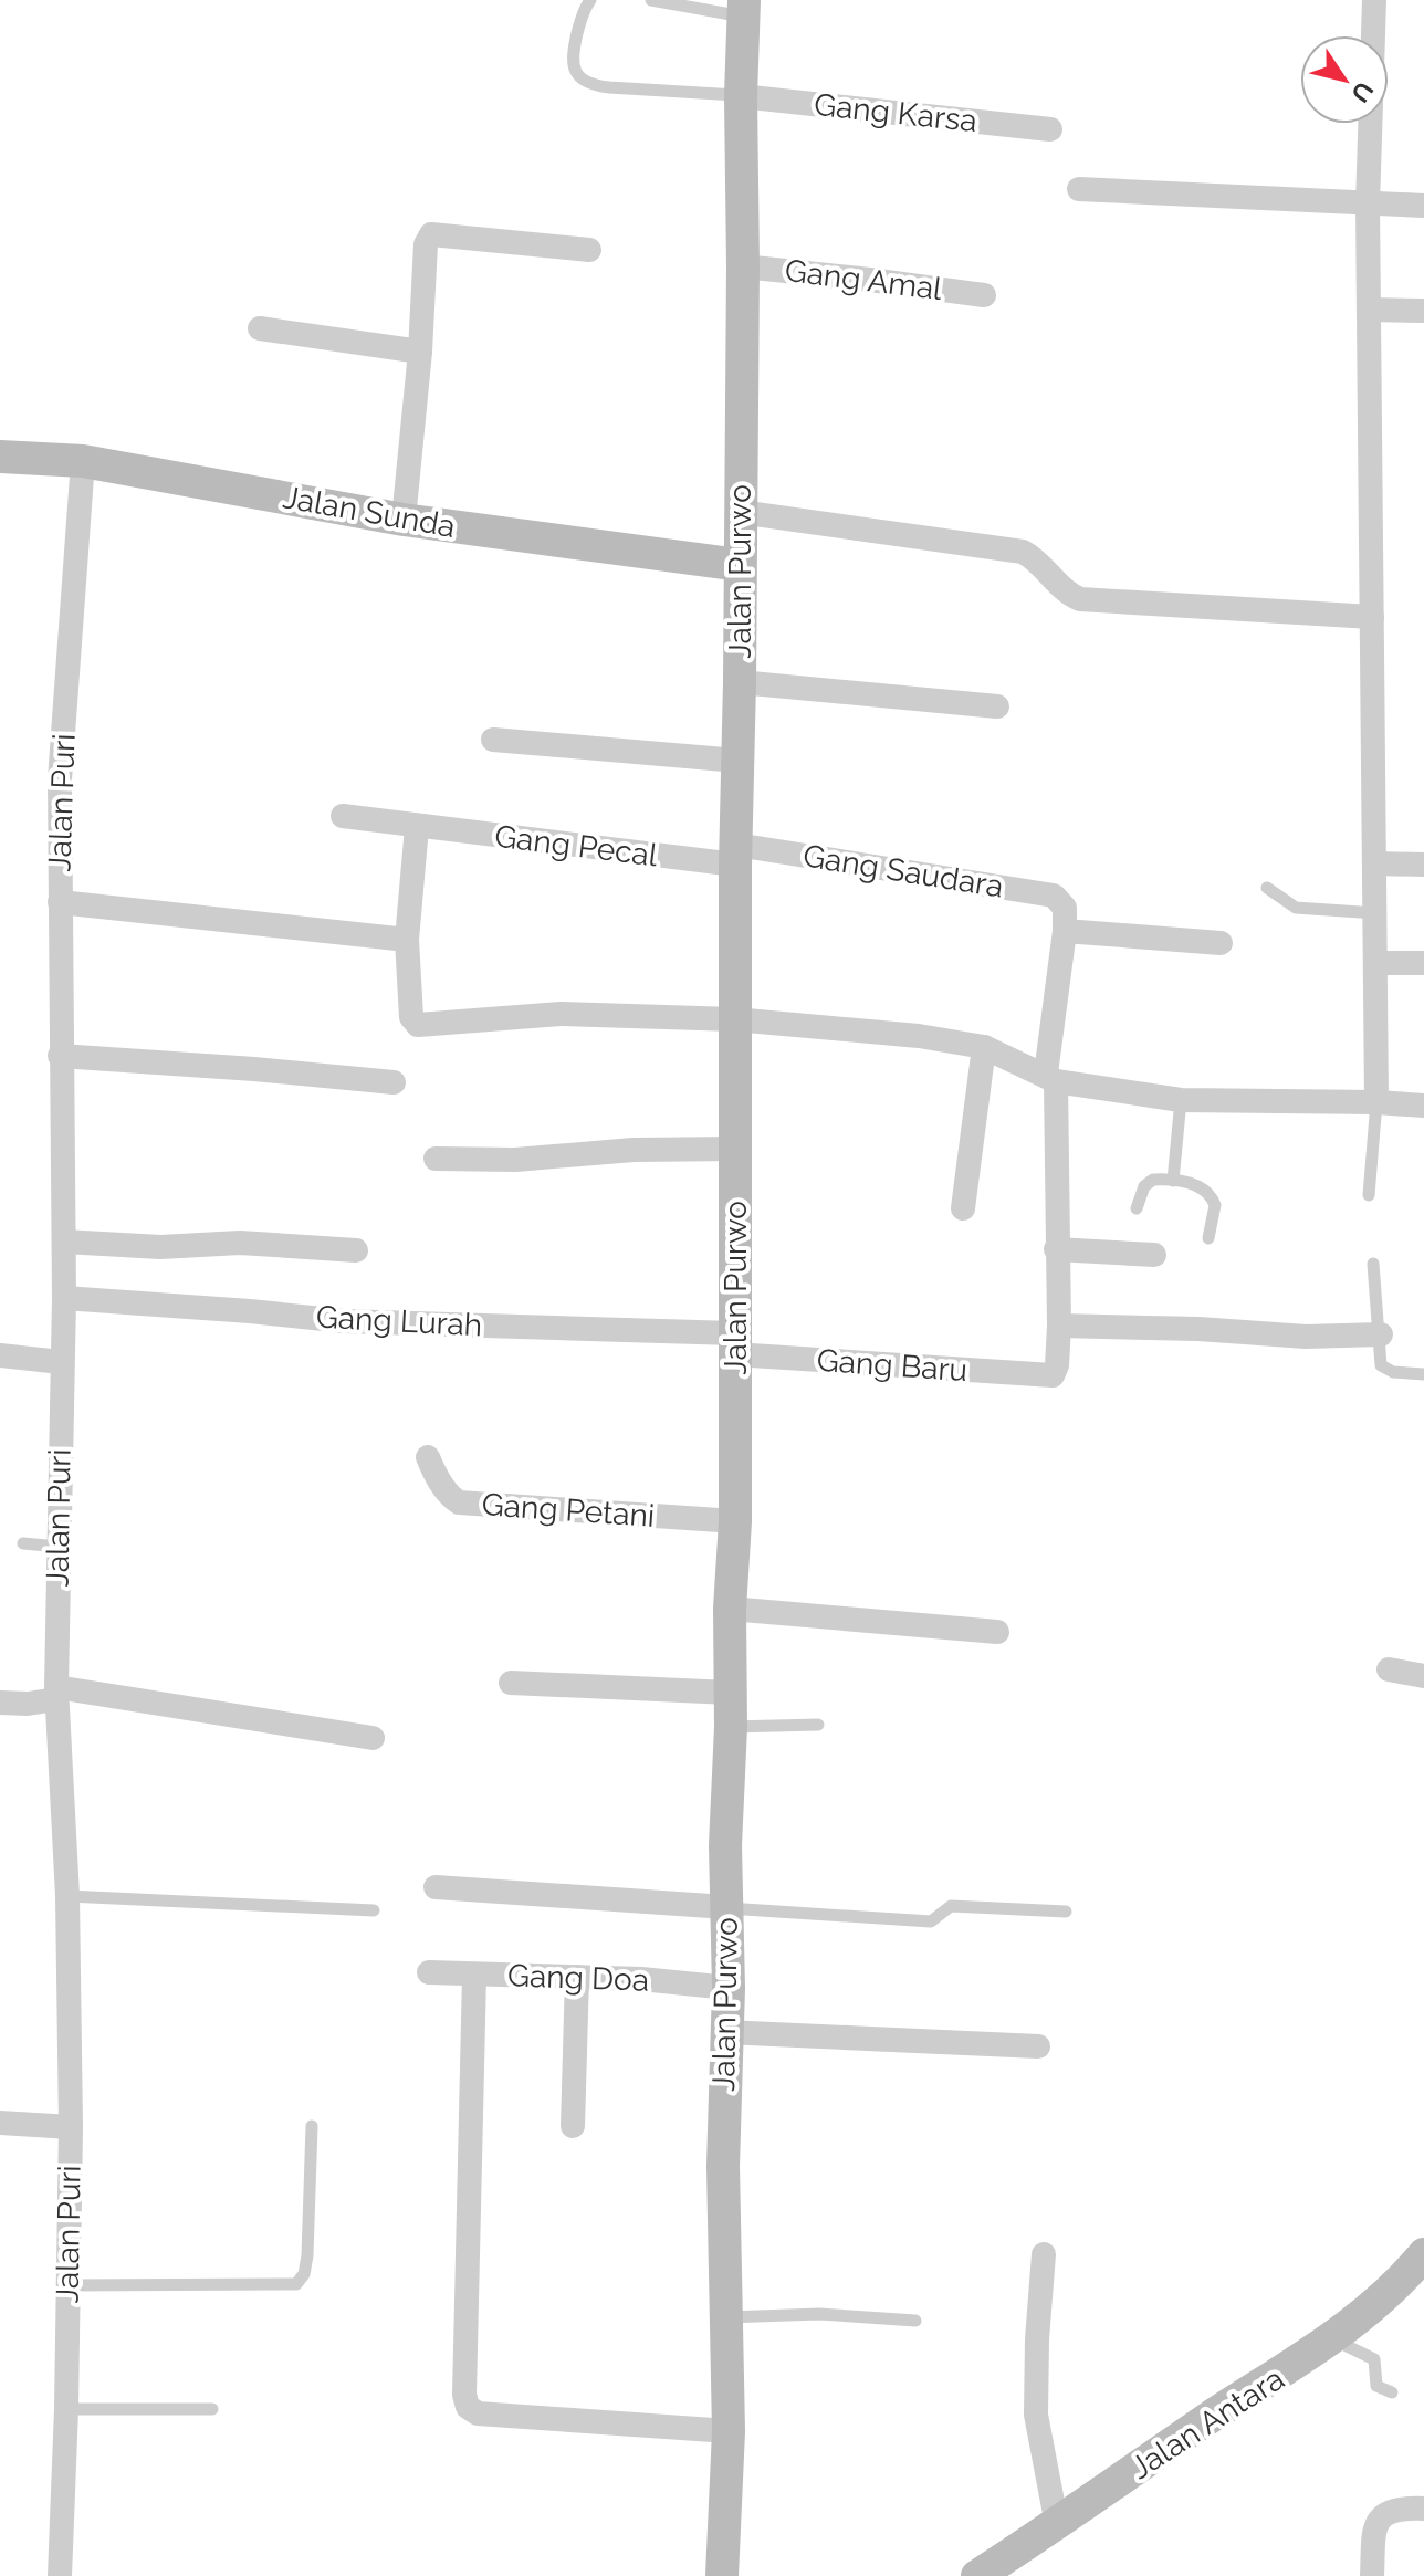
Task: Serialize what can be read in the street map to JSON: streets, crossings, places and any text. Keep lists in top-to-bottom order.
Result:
{
  "streets": {
    "street": [
      "Gang Karsa",
      "Gang Amal",
      "Jalan Sunda",
      "Jalan Purwo",
      "Jalan Puri",
      "Gang Pecal",
      "Gang Saudara",
      "Gang Lurah",
      "Gang Baru",
      "Gang Petani",
      "Gang Doa",
      "Jalan Antara"
    ]
  },
  "crossings": [
    ["Gang Karsa", "Jalan Purwo"],
    ["Gang Amal", "Jalan Purwo"],
    ["Jalan Sunda", "Jalan Purwo"],
    ["Jalan Sunda", "Jalan Puri"],
    ["Jalan Purwo", "Gang Pecal"],
    ["Jalan Purwo", "Gang Saudara"],
    ["Jalan Purwo", "Gang Lurah"],
    ["Jalan Purwo", "Gang Baru"],
    ["Jalan Purwo", "Gang Petani"],
    ["Jalan Purwo", "Gang Doa"],
    ["Jalan Puri", "Gang Lurah"],
    ["Gang Pecal", "Gang Saudara"],
    ["Gang Lurah", "Gang Baru"]
  ],
  "north": "bottom right"
}
